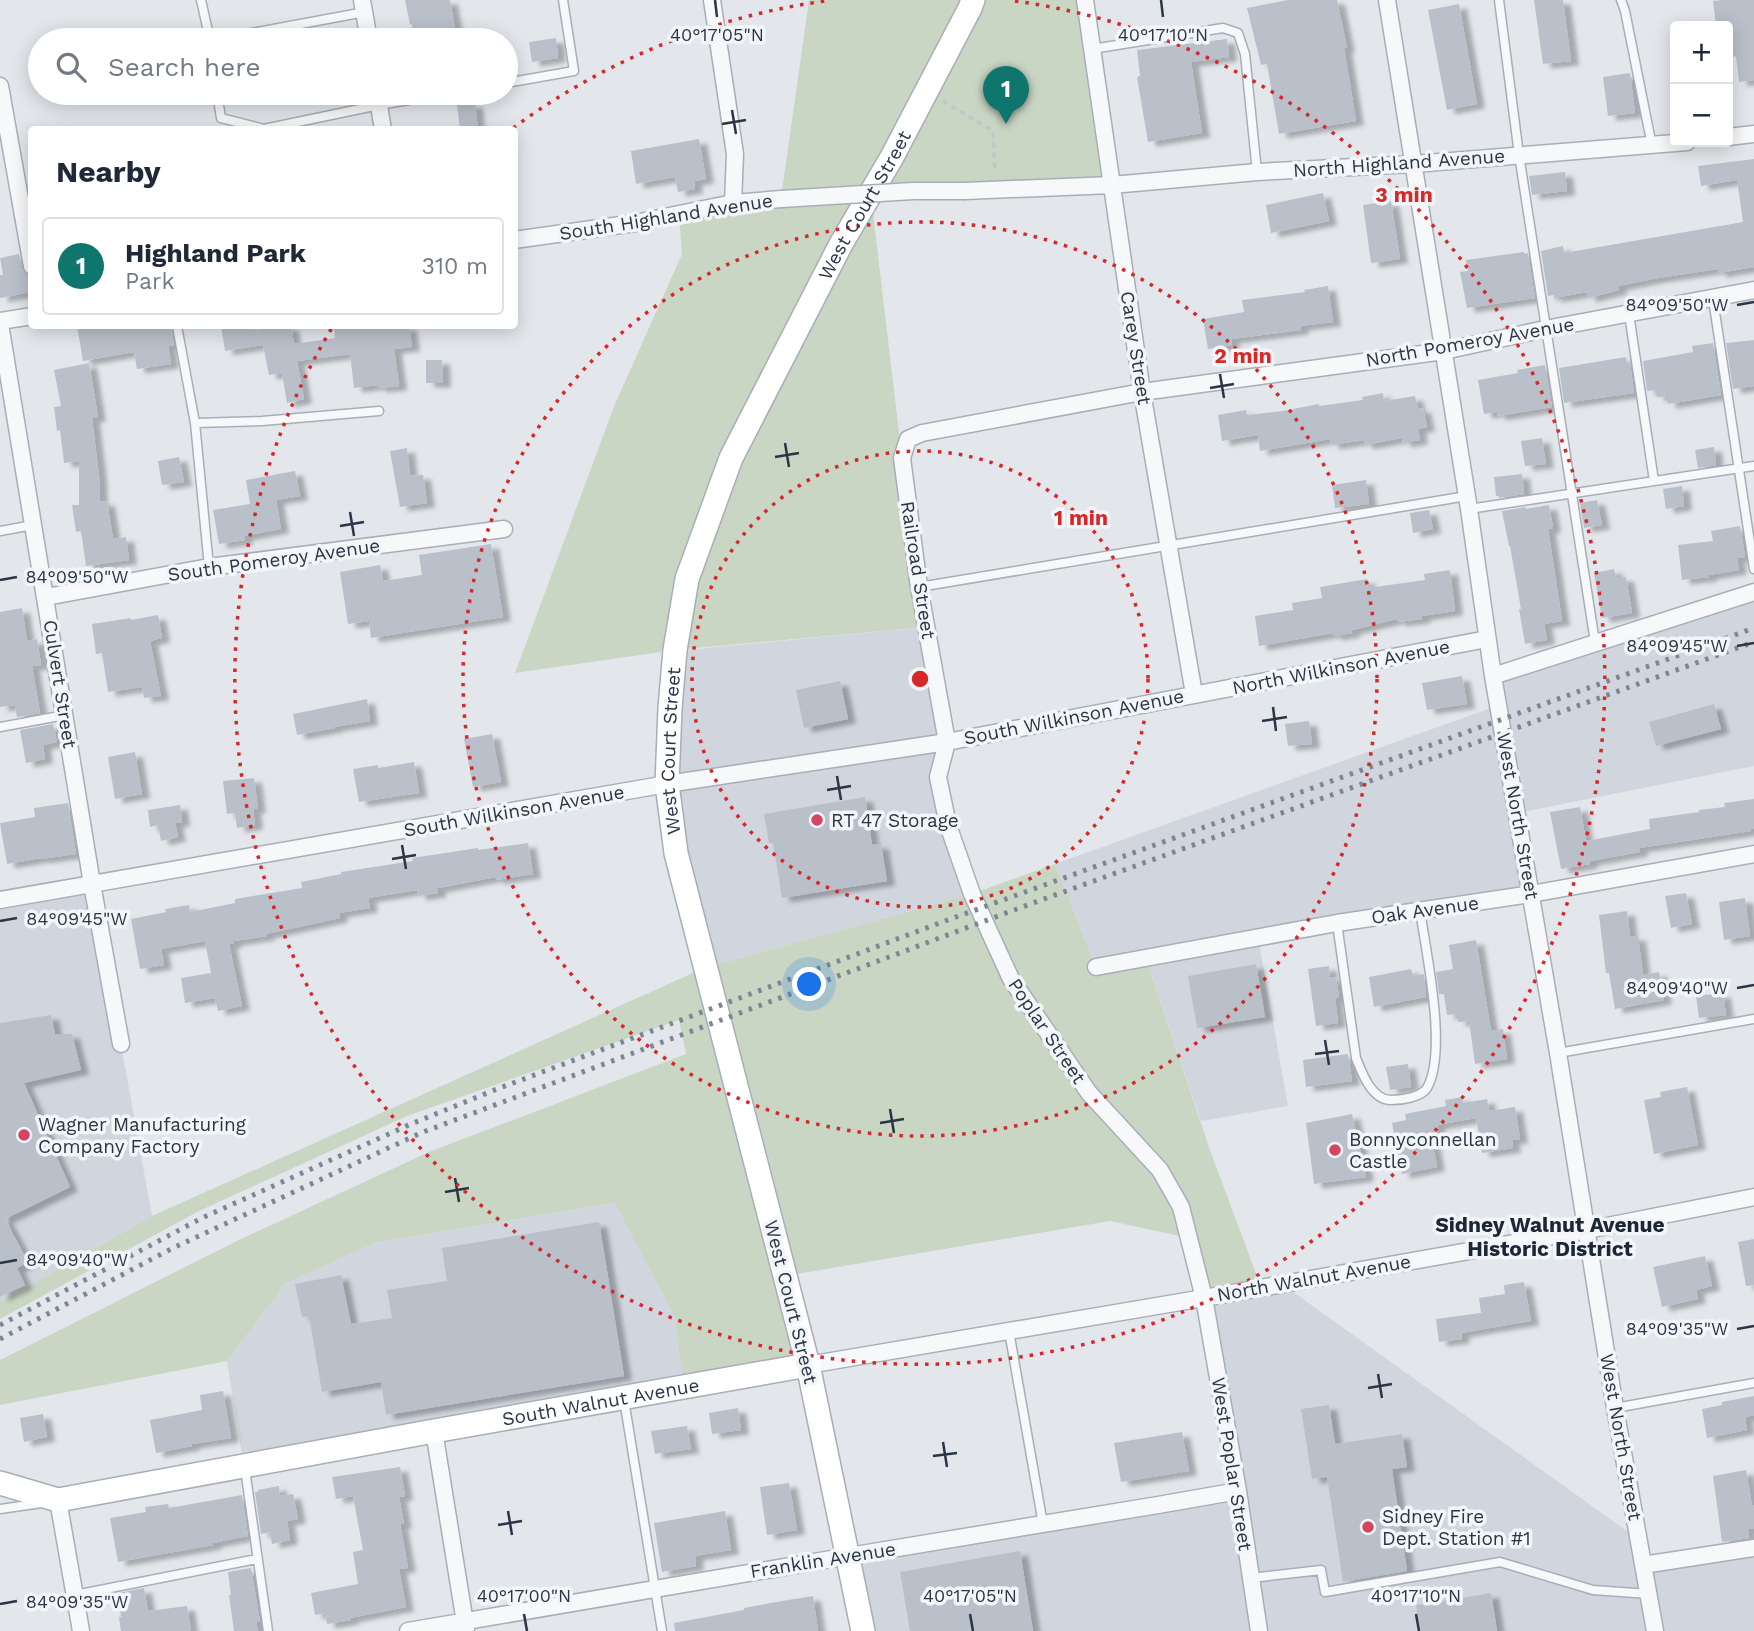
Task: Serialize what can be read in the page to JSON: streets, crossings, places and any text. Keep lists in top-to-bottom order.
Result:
{
  "streets": {
    "main road": ["West Court Street", "South Walnut Avenue"],
    "street": [
      "North Highland Avenue",
      "South Highland Avenue",
      "North Pomeroy Avenue",
      "Carey Street",
      "South Pomeroy Avenue",
      "Railroad Street",
      "North Wilkinson Avenue",
      "Culvert Street",
      "South Wilkinson Avenue",
      "West North Street",
      "Oak Avenue",
      "Poplar Street",
      "North Walnut Avenue",
      "West Poplar Street",
      "Franklin Avenue"
    ]
  },
  "crossings": [
    ["North Highland Avenue", "South Highland Avenue"],
    ["North Highland Avenue", "Carey Street"],
    ["North Highland Avenue", "West North Street"],
    ["West Court Street", "South Wilkinson Avenue"],
    ["West Court Street", "South Walnut Avenue"],
    ["West Court Street", "Franklin Avenue"],
    ["South Highland Avenue", "Carey Street"],
    ["North Pomeroy Avenue", "Carey Street"],
    ["North Pomeroy Avenue", "Railroad Street"],
    ["North Pomeroy Avenue", "West North Street"],
    ["Carey Street", "Railroad Street"],
    ["Carey Street", "North Wilkinson Avenue"],
    ["Carey Street", "South Wilkinson Avenue"],
    ["South Pomeroy Avenue", "Culvert Street"],
    ["Railroad Street", "South Wilkinson Avenue"],
    ["Railroad Street", "Poplar Street"],
    ["North Wilkinson Avenue", "South Wilkinson Avenue"],
    ["North Wilkinson Avenue", "West North Street"],
    ["Culvert Street", "South Wilkinson Avenue"],
    ["South Wilkinson Avenue", "Poplar Street"],
    ["West North Street", "Oak Avenue"],
    ["West North Street", "North Walnut Avenue"],
    ["Poplar Street", "North Walnut Avenue"],
    ["Poplar Street", "South Walnut Avenue"],
    ["Poplar Street", "West Poplar Street"],
    ["North Walnut Avenue", "South Walnut Avenue"],
    ["North Walnut Avenue", "West Poplar Street"],
    ["South Walnut Avenue", "West Poplar Street"],
    ["West Poplar Street", "Franklin Avenue"]
  ],
  "districts": ["Sidney Walnut Avenue Historic District"],
  "places": [
    "RT 47 Storage",
    "Wagner Manufacturing Company Factory",
    "Bonnyconnellan Castle",
    "Sidney Fire Dept. Station #1"
  ],
  "page": {
    "map_buttons": ["+", "−"],
    "search": "Search here",
    "pins": "1",
    "heading": "Nearby",
    "list": [
      {
        "mark": "1",
        "name": "Highland Park",
        "note": "Park",
        "value": "310 m"
      }
    ]
  },
  "coordinates": [
    "40°17'05\"N",
    "40°17'10\"N",
    "84°09'50\"W",
    "84°09'45\"W",
    "84°09'40\"W",
    "84°09'35\"W",
    "40°17'00\"N"
  ],
  "rings": ["3 min", "2 min", "1 min"]
}
